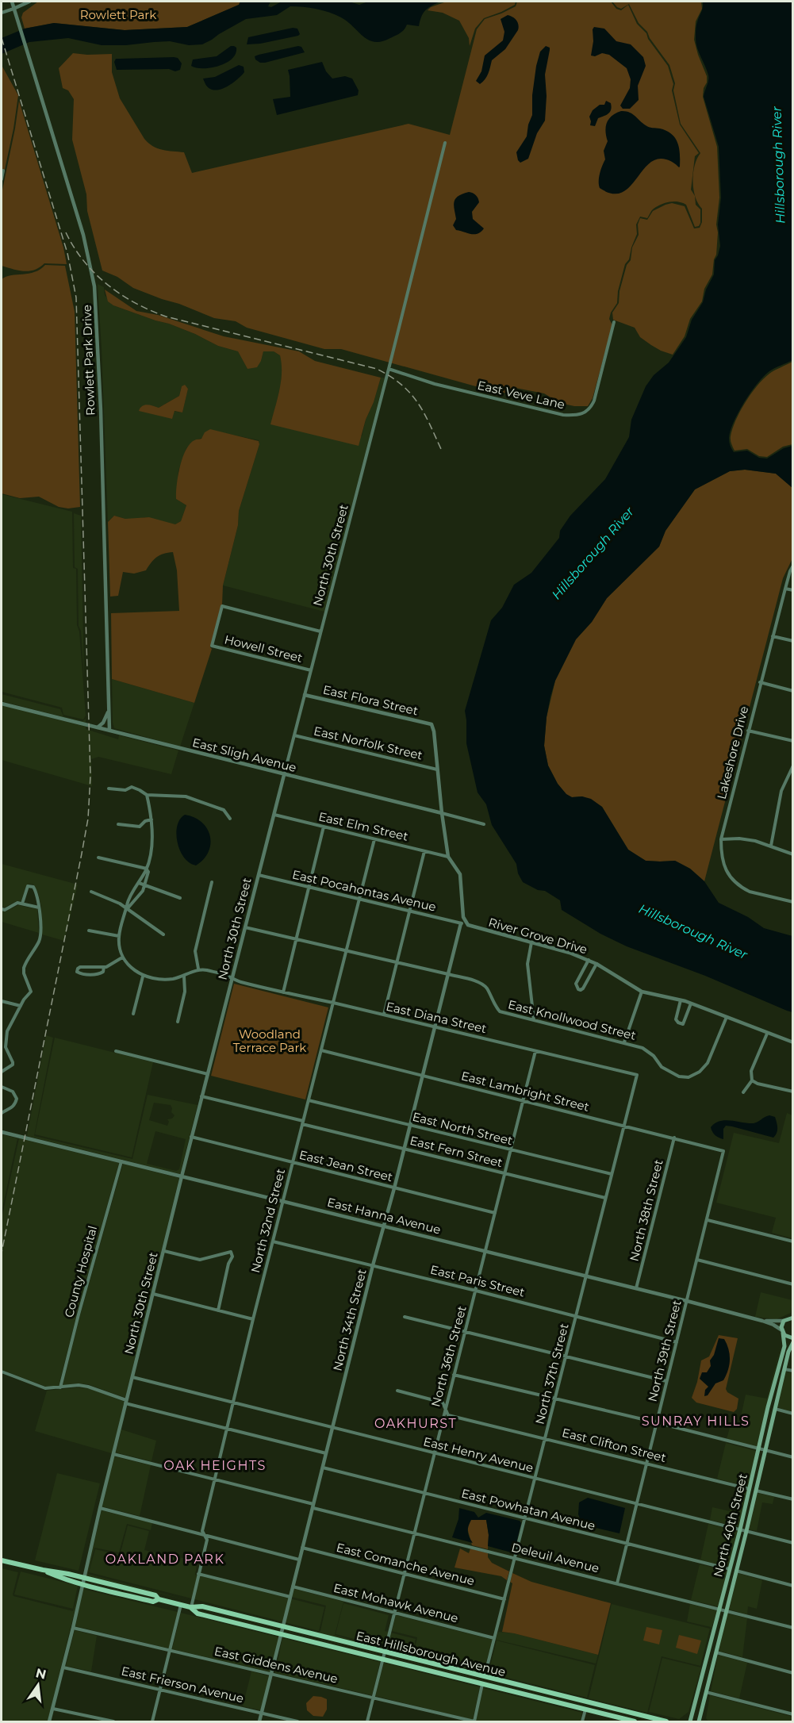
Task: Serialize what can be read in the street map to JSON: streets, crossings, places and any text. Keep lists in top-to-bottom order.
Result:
{
  "streets": {
    "main road": ["North 40th Street", "East Hillsborough Avenue"],
    "street": [
      "Rowlett Park Drive",
      "East Veve Lane",
      "North 30th Street",
      "Howell Street",
      "East Flora Street",
      "East Norfolk Street",
      "Lakeshore Drive",
      "East Sligh Avenue",
      "East Elm Street",
      "East Pocahontas Avenue",
      "River Grove Drive",
      "East Diana Street",
      "East Knollwood Street",
      "East Lambright Street",
      "East North Street",
      "East Fern Street",
      "East Jean Street",
      "North 38th Street",
      "East Hanna Avenue",
      "North 32nd Street",
      "County Hospital",
      "East Paris Street",
      "North 34th Street",
      "North 39th Street",
      "North 36th Street",
      "North 37th Street",
      "East Clifton Street",
      "East Henry Avenue",
      "East Powhatan Avenue",
      "Deleuil Avenue",
      "East Comanche Avenue",
      "East Mohawk Avenue",
      "East Giddens Avenue",
      "East Frierson Avenue"
    ]
  },
  "crossings": [
    ["Rowlett Park Drive", "East Sligh Avenue"],
    ["East Veve Lane", "North 30th Street"],
    ["North 30th Street", "Howell Street"],
    ["North 30th Street", "East Flora Street"],
    ["North 30th Street", "East Norfolk Street"],
    ["North 30th Street", "East Sligh Avenue"],
    ["North 30th Street", "East Elm Street"],
    ["North 30th Street", "East Pocahontas Avenue"],
    ["North 30th Street", "East Diana Street"],
    ["North 30th Street", "East Knollwood Street"],
    ["North 30th Street", "East Fern Street"],
    ["North 30th Street", "East Jean Street"],
    ["North 30th Street", "East Hanna Avenue"],
    ["North 30th Street", "East Henry Avenue"],
    ["North 30th Street", "Deleuil Avenue"],
    ["North 30th Street", "East Hillsborough Avenue"],
    ["North 30th Street", "East Giddens Avenue"],
    ["North 30th Street", "East Frierson Avenue"],
    ["East Flora Street", "East Norfolk Street"],
    ["East Elm Street", "North 32nd Street"],
    ["East Pocahontas Avenue", "River Grove Drive"],
    ["East Pocahontas Avenue", "North 32nd Street"],
    ["East Pocahontas Avenue", "North 34th Street"],
    ["River Grove Drive", "East Knollwood Street"],
    ["River Grove Drive", "North 34th Street"],
    ["East Diana Street", "North 32nd Street"],
    ["East Diana Street", "North 34th Street"],
    ["East Diana Street", "North 36th Street"],
    ["East Diana Street", "North 37th Street"],
    ["East Knollwood Street", "North 32nd Street"],
    ["East Knollwood Street", "North 34th Street"],
    ["East Lambright Street", "North 38th Street"],
    ["East Lambright Street", "North 32nd Street"],
    ["East Lambright Street", "North 34th Street"],
    ["East Lambright Street", "North 39th Street"],
    ["East Lambright Street", "North 36th Street"],
    ["East Lambright Street", "North 37th Street"],
    ["East North Street", "North 32nd Street"],
    ["East North Street", "North 34th Street"],
    ["East North Street", "North 36th Street"],
    ["East North Street", "North 37th Street"],
    ["East Fern Street", "North 32nd Street"],
    ["East Fern Street", "North 34th Street"],
    ["East Fern Street", "North 36th Street"],
    ["East Fern Street", "North 37th Street"],
    ["East Jean Street", "North 32nd Street"],
    ["East Jean Street", "North 34th Street"],
    ["East Jean Street", "North 36th Street"],
    ["North 38th Street", "East Hanna Avenue"],
    ["East Hanna Avenue", "North 32nd Street"],
    ["East Hanna Avenue", "County Hospital"],
    ["East Hanna Avenue", "North 34th Street"],
    ["East Hanna Avenue", "North 39th Street"],
    ["East Hanna Avenue", "North 36th Street"],
    ["East Hanna Avenue", "North 37th Street"],
    ["East Hanna Avenue", "North 40th Street"],
    ["North 32nd Street", "East Paris Street"],
    ["North 32nd Street", "East Henry Avenue"],
    ["North 32nd Street", "Deleuil Avenue"],
    ["North 32nd Street", "East Hillsborough Avenue"],
    ["East Paris Street", "North 34th Street"],
    ["East Paris Street", "North 39th Street"],
    ["East Paris Street", "North 36th Street"],
    ["East Paris Street", "North 37th Street"],
    ["North 34th Street", "East Henry Avenue"],
    ["North 34th Street", "East Powhatan Avenue"],
    ["North 34th Street", "Deleuil Avenue"],
    ["North 34th Street", "East Comanche Avenue"],
    ["North 34th Street", "East Mohawk Avenue"],
    ["North 34th Street", "East Hillsborough Avenue"],
    ["North 34th Street", "East Giddens Avenue"],
    ["North 34th Street", "East Frierson Avenue"],
    ["North 39th Street", "East Clifton Street"],
    ["North 39th Street", "East Henry Avenue"],
    ["North 39th Street", "East Powhatan Avenue"],
    ["North 39th Street", "Deleuil Avenue"],
    ["North 36th Street", "East Clifton Street"],
    ["North 36th Street", "East Henry Avenue"],
    ["North 36th Street", "East Powhatan Avenue"],
    ["North 36th Street", "Deleuil Avenue"],
    ["North 36th Street", "East Comanche Avenue"],
    ["North 36th Street", "East Mohawk Avenue"],
    ["North 36th Street", "East Hillsborough Avenue"],
    ["North 36th Street", "East Giddens Avenue"],
    ["North 37th Street", "East Clifton Street"],
    ["North 37th Street", "East Henry Avenue"],
    ["North 37th Street", "East Powhatan Avenue"],
    ["North 37th Street", "Deleuil Avenue"],
    ["North 37th Street", "East Comanche Avenue"],
    ["North 37th Street", "East Mohawk Avenue"],
    ["North 37th Street", "East Hillsborough Avenue"],
    ["East Clifton Street", "North 40th Street"],
    ["East Henry Avenue", "North 40th Street"],
    ["East Powhatan Avenue", "North 40th Street"],
    ["North 40th Street", "Deleuil Avenue"]
  ],
  "districts": [
    "SUNRAY HILLS",
    "OAKHURST",
    "OAK HEIGHTS",
    "OAKLAND PARK"
  ],
  "water": ["Hillsborough River"],
  "parks": ["Rowlett Park", "Woodland Terrace Park"],
  "north": "top"
}
